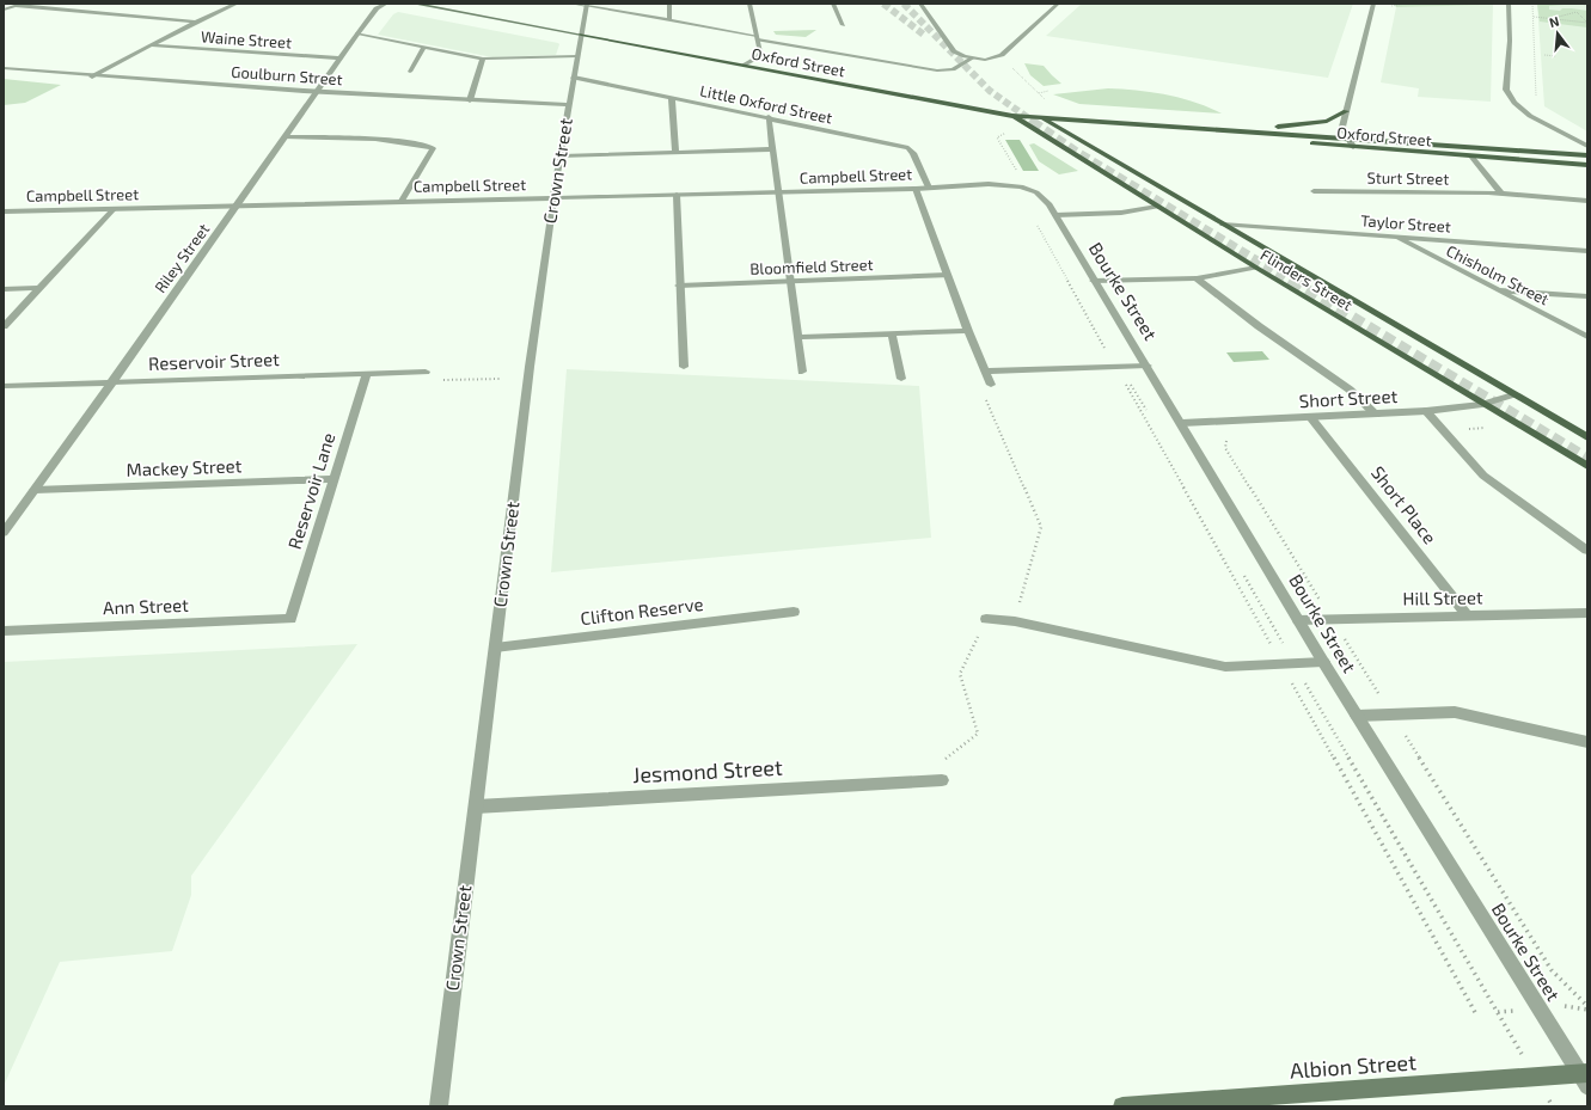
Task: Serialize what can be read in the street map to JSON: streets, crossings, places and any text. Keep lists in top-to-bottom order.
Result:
{
  "streets": {
    "main road": ["Oxford Street", "Flinders Street", "Albion Street"],
    "street": [
      "Waine Street",
      "Goulburn Street",
      "Little Oxford Street",
      "Crown Street",
      "Campbell Street",
      "Sturt Street",
      "Taylor Street",
      "Riley Street",
      "Bloomfield Street",
      "Chisholm Street",
      "Bourke Street",
      "Reservoir Street",
      "Short Street",
      "Mackey Street",
      "Reservoir Lane",
      "Short Place",
      "Hill Street",
      "Ann Street",
      "Clifton Reserve",
      "Jesmond Street"
    ]
  },
  "crossings": [
    ["Waine Street", "Riley Street"],
    ["Oxford Street", "Crown Street"],
    ["Oxford Street", "Sturt Street"],
    ["Oxford Street", "Flinders Street"],
    ["Goulburn Street", "Crown Street"],
    ["Goulburn Street", "Riley Street"],
    ["Little Oxford Street", "Crown Street"],
    ["Little Oxford Street", "Campbell Street"],
    ["Crown Street", "Campbell Street"],
    ["Crown Street", "Clifton Reserve"],
    ["Crown Street", "Jesmond Street"],
    ["Campbell Street", "Riley Street"],
    ["Campbell Street", "Bourke Street"],
    ["Taylor Street", "Chisholm Street"],
    ["Taylor Street", "Flinders Street"],
    ["Riley Street", "Reservoir Street"],
    ["Riley Street", "Mackey Street"],
    ["Flinders Street", "Short Street"],
    ["Bourke Street", "Short Street"],
    ["Bourke Street", "Hill Street"],
    ["Bourke Street", "Albion Street"],
    ["Reservoir Street", "Reservoir Lane"],
    ["Short Street", "Short Place"],
    ["Mackey Street", "Reservoir Lane"],
    ["Reservoir Lane", "Ann Street"],
    ["Short Place", "Hill Street"]
  ],
  "north": "top"
}
